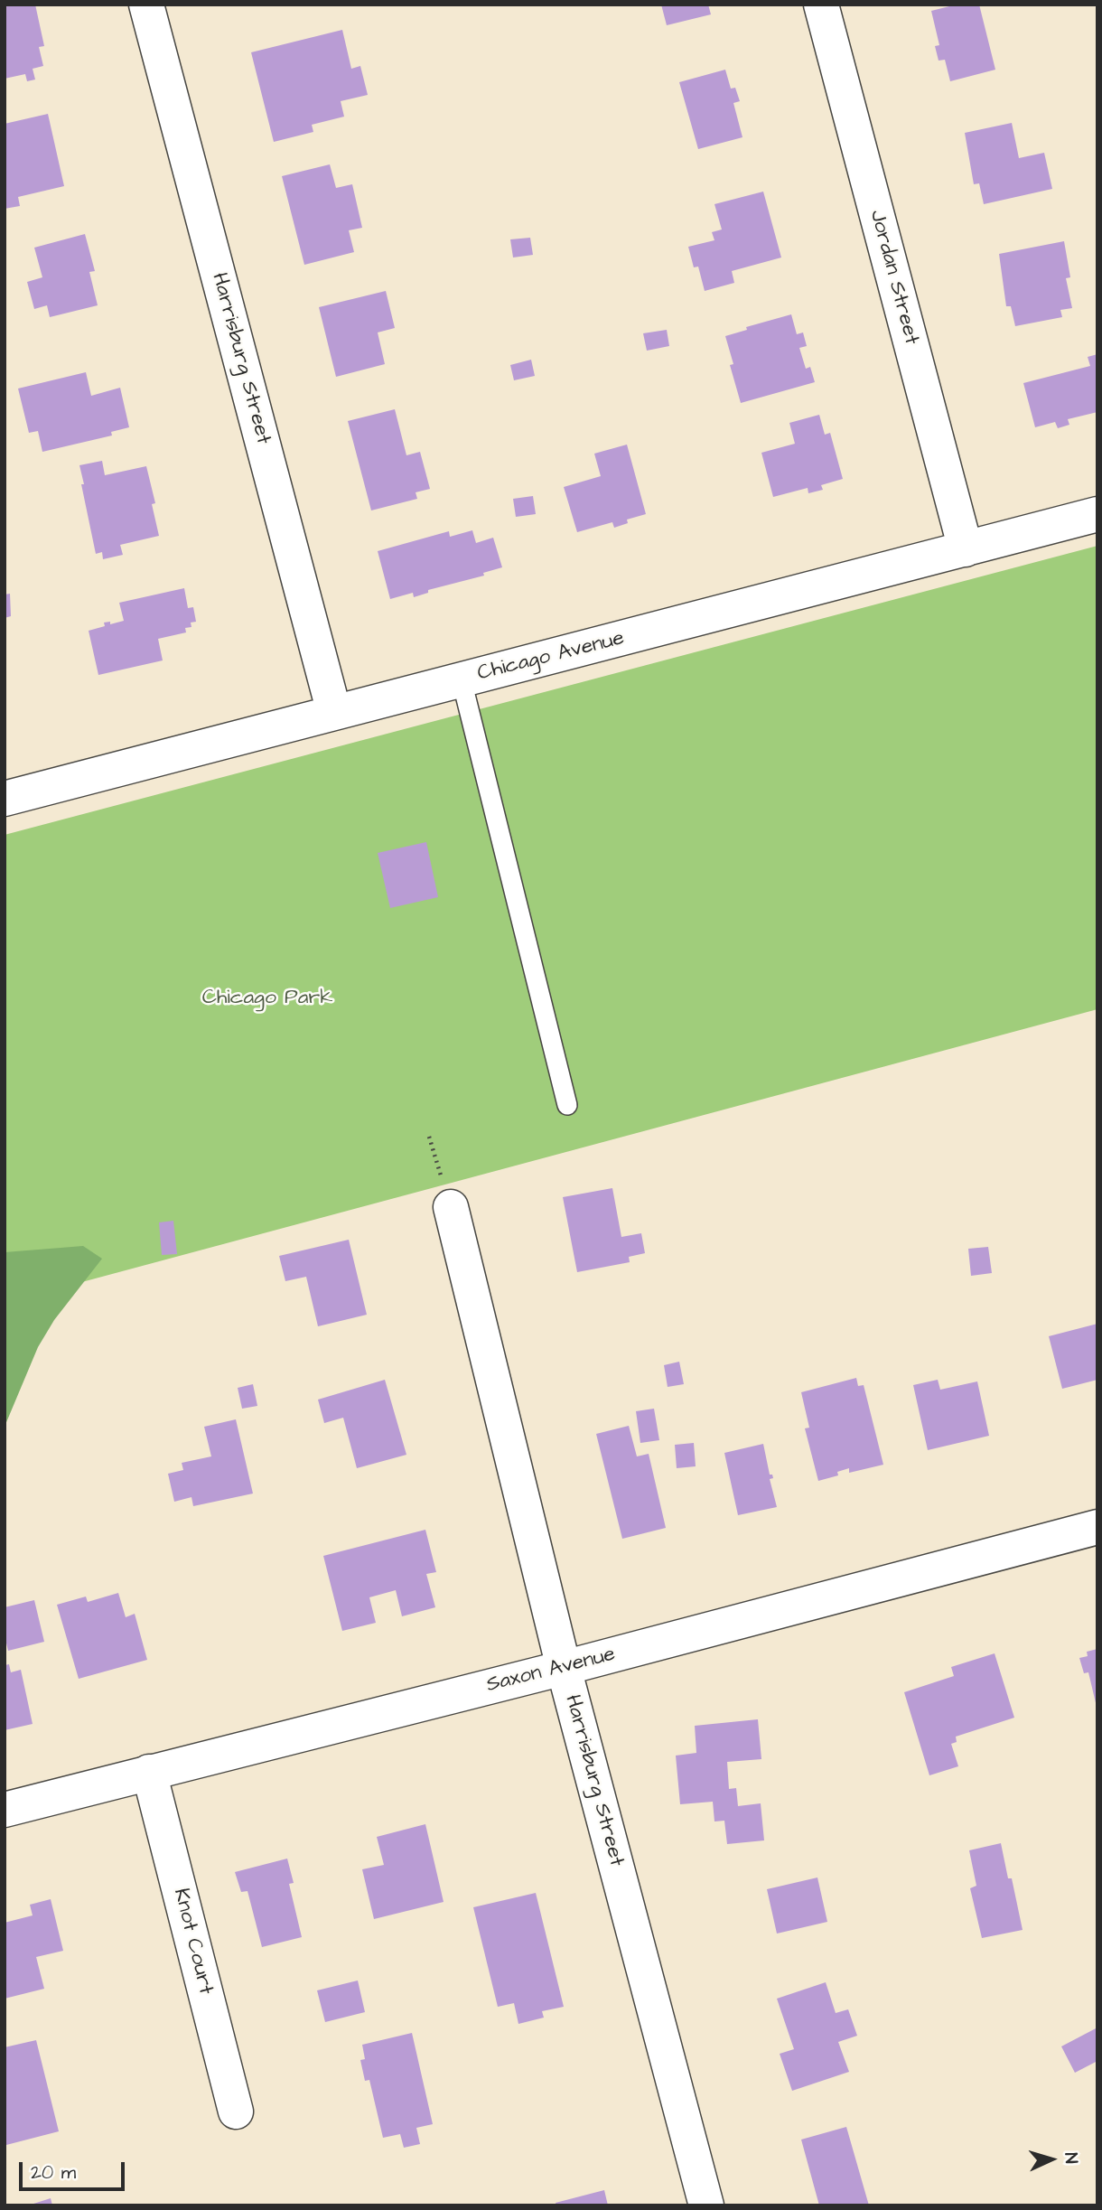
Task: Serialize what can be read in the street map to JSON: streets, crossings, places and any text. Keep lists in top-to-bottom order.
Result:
{
  "streets": {
    "street": [
      "Jordan Street",
      "Harrisburg Street",
      "Chicago Avenue",
      "Saxon Avenue",
      "Knot Court"
    ]
  },
  "crossings": [
    ["Jordan Street", "Chicago Avenue"],
    ["Harrisburg Street", "Chicago Avenue"],
    ["Harrisburg Street", "Saxon Avenue"],
    ["Saxon Avenue", "Knot Court"]
  ],
  "parks": ["Chicago Park"],
  "scale_bar": "20 m",
  "north": "right"
}
